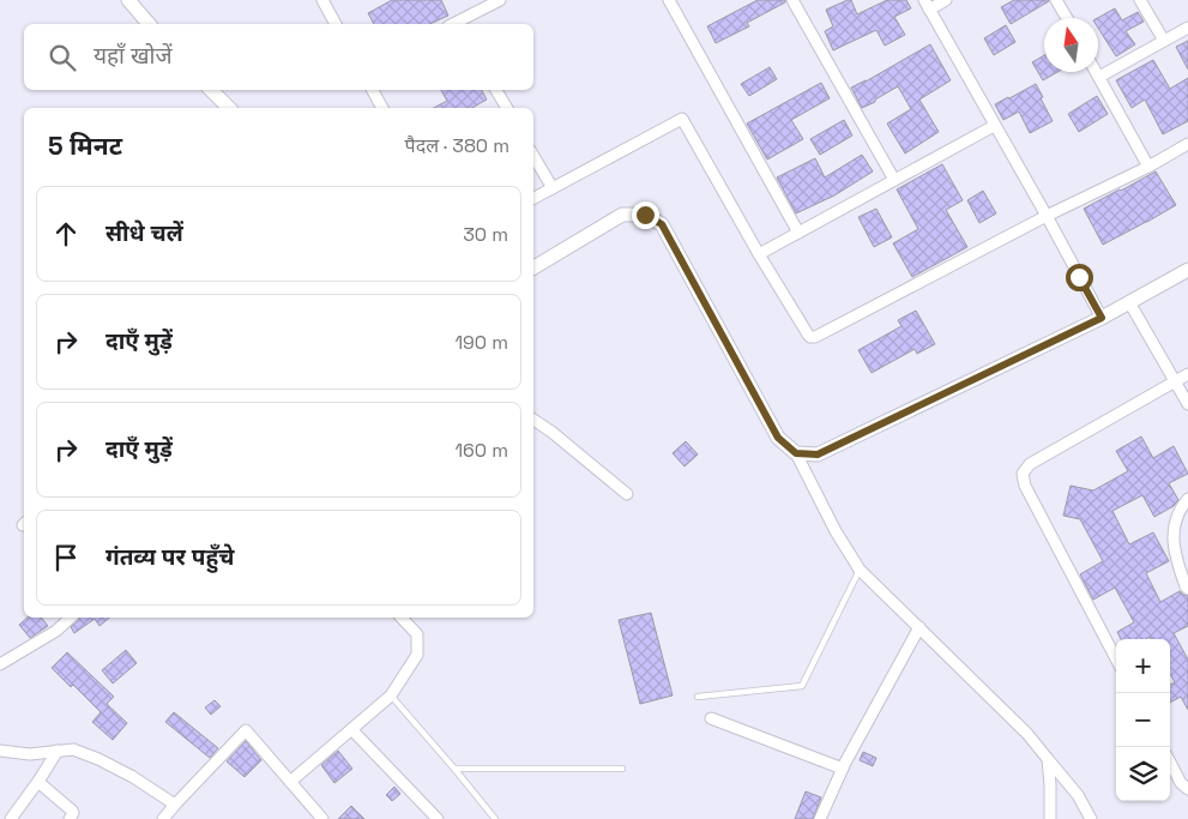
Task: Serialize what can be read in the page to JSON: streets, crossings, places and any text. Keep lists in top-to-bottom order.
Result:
{
  "north": "top",
  "page": {
    "search": "यहाँ खोजें",
    "heading": ["5 मिनट", "पैदल · 380 m"],
    "list": [
      ["सीधे चलें", "30 m"],
      ["दाएँ मुड़ें", "190 m"],
      ["दाएँ मुड़ें", "160 m"],
      "गंतव्य पर पहुँचे"
    ],
    "map_buttons": ["+", "−"]
  }
}
